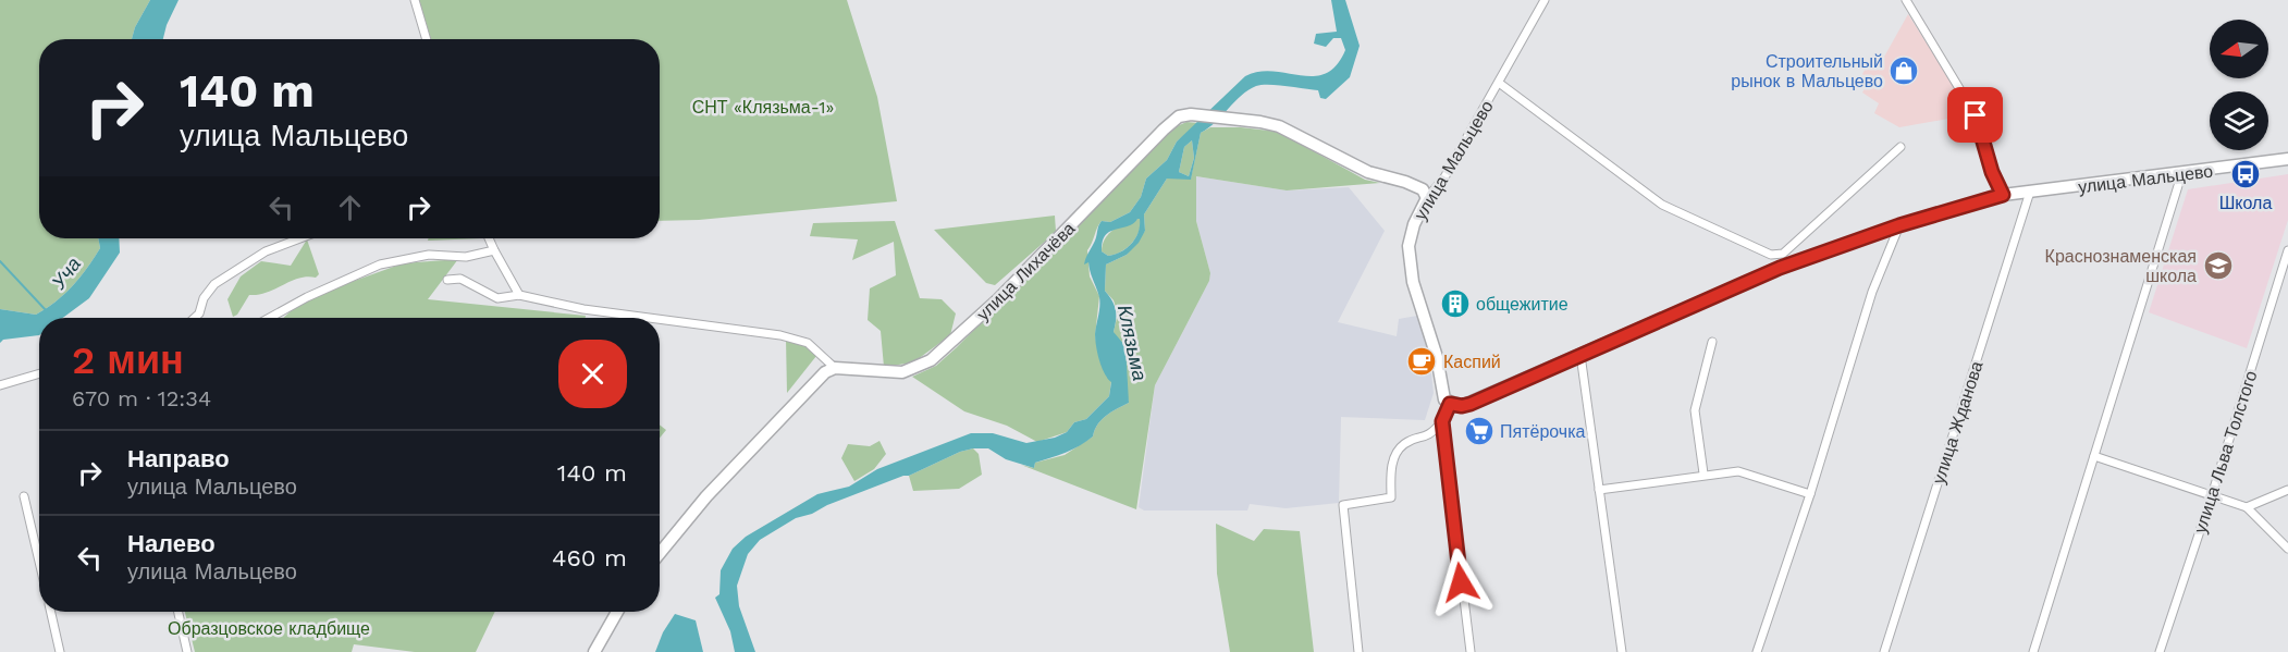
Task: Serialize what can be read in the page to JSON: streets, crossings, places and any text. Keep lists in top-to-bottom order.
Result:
{
  "streets": {
    "street": [
      "улица Мальцево",
      "улица Лихачёва",
      "улица Жданова",
      "улица Льва Толстого"
    ]
  },
  "crossings": [
    ["улица Мальцево", "улица Лихачёва"],
    ["улица Мальцево", "улица Жданова"]
  ],
  "water": ["Уча", "Клязьма"],
  "parks": ["СНТ «Клязьма-1»", "Образцовское кладбище"],
  "places": {
    "shop": ["Строительный рынок в Мальцево"],
    "bus stop": ["Школа"],
    "school or university": ["Краснознаменская школа"],
    "building": ["общежитие"],
    "cafe": ["Каспий"],
    "supermarket": ["Пятёрочка"]
  },
  "north": "left",
  "page": {
    "turn": ["140 m", "улица Мальцево"],
    "heading": ["2 мин", "670 m · 12:34"],
    "list": [
      {
        "name": "Направо",
        "note": "улица Мальцево",
        "value": "140 m"
      },
      {
        "name": "Налево",
        "note": "улица Мальцево",
        "value": "460 m"
      }
    ]
  }
}
